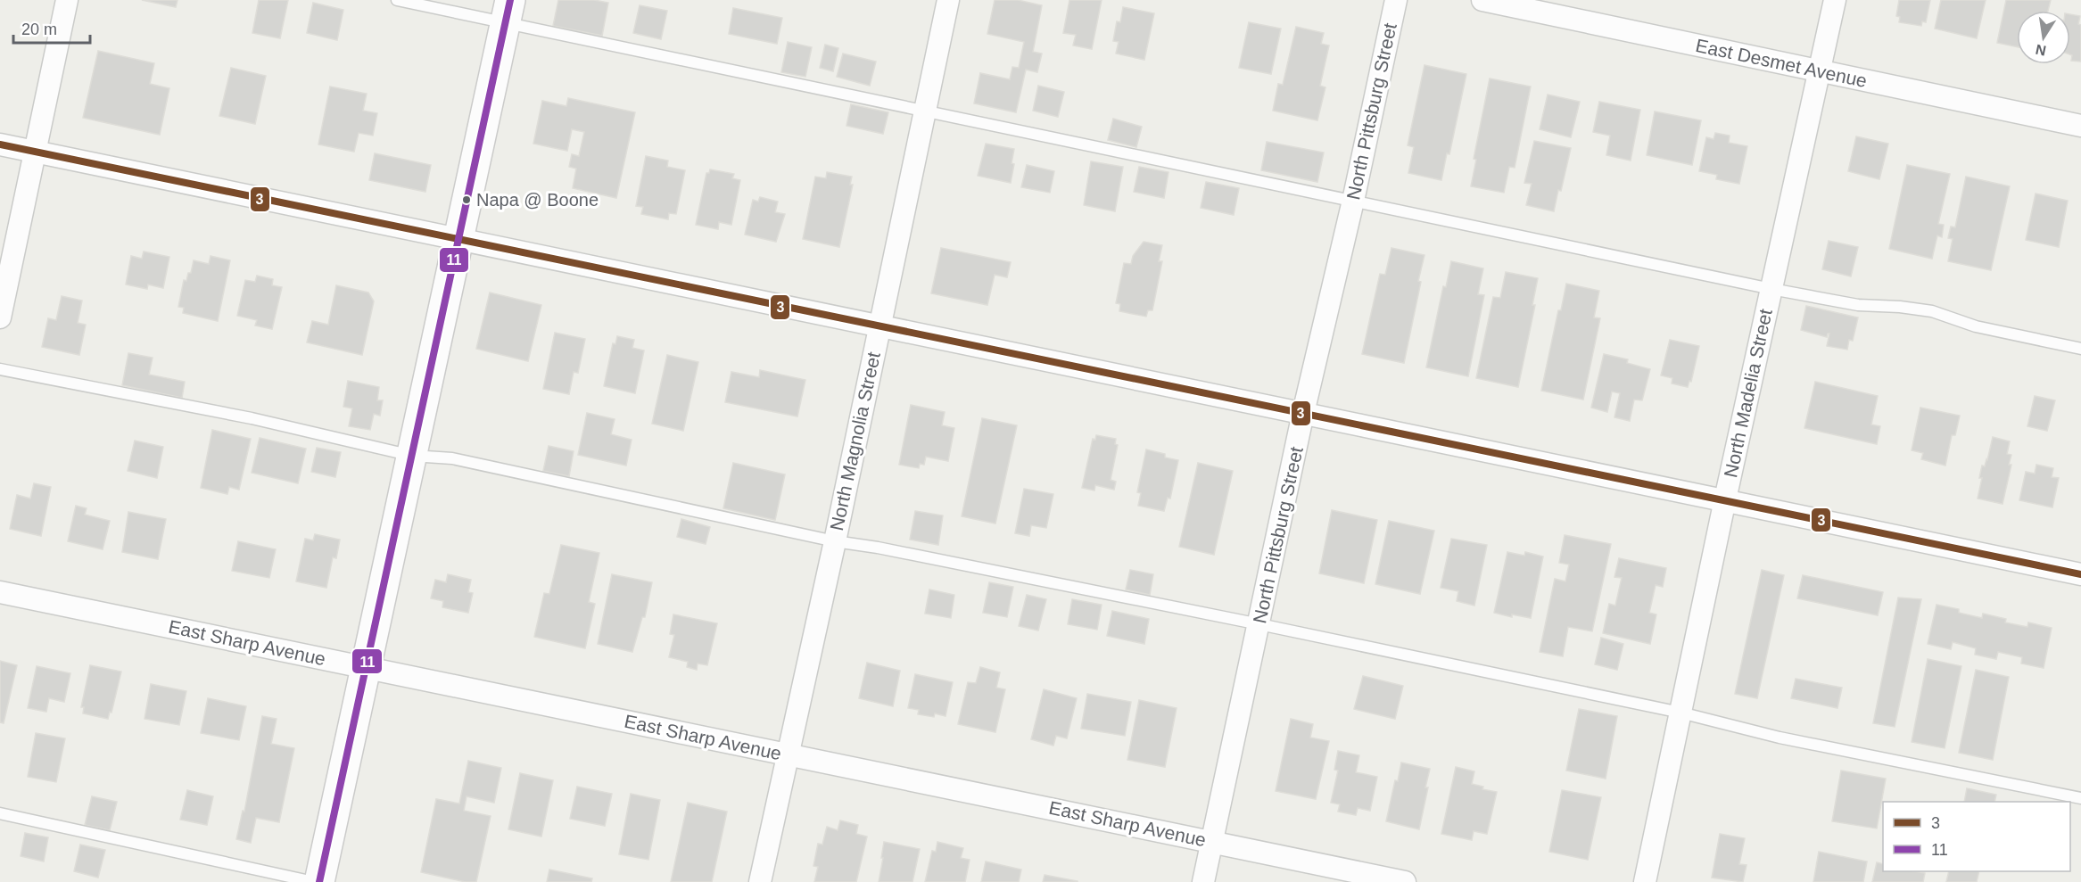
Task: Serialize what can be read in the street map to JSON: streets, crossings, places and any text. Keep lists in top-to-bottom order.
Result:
{
  "streets": {
    "street": [
      "East Desmet Avenue",
      "North Pittsburg Street",
      "North Madelia Street",
      "North Magnolia Street",
      "East Sharp Avenue"
    ]
  },
  "crossings": [
    ["East Desmet Avenue", "North Madelia Street"],
    ["North Pittsburg Street", "East Sharp Avenue"],
    ["North Magnolia Street", "East Sharp Avenue"]
  ],
  "places": ["Napa @ Boone"],
  "lines": ["transit line 11", "transit line 3"],
  "legend": ["3", "11"],
  "scale_bar": "20 m",
  "north": "bottom"
}
